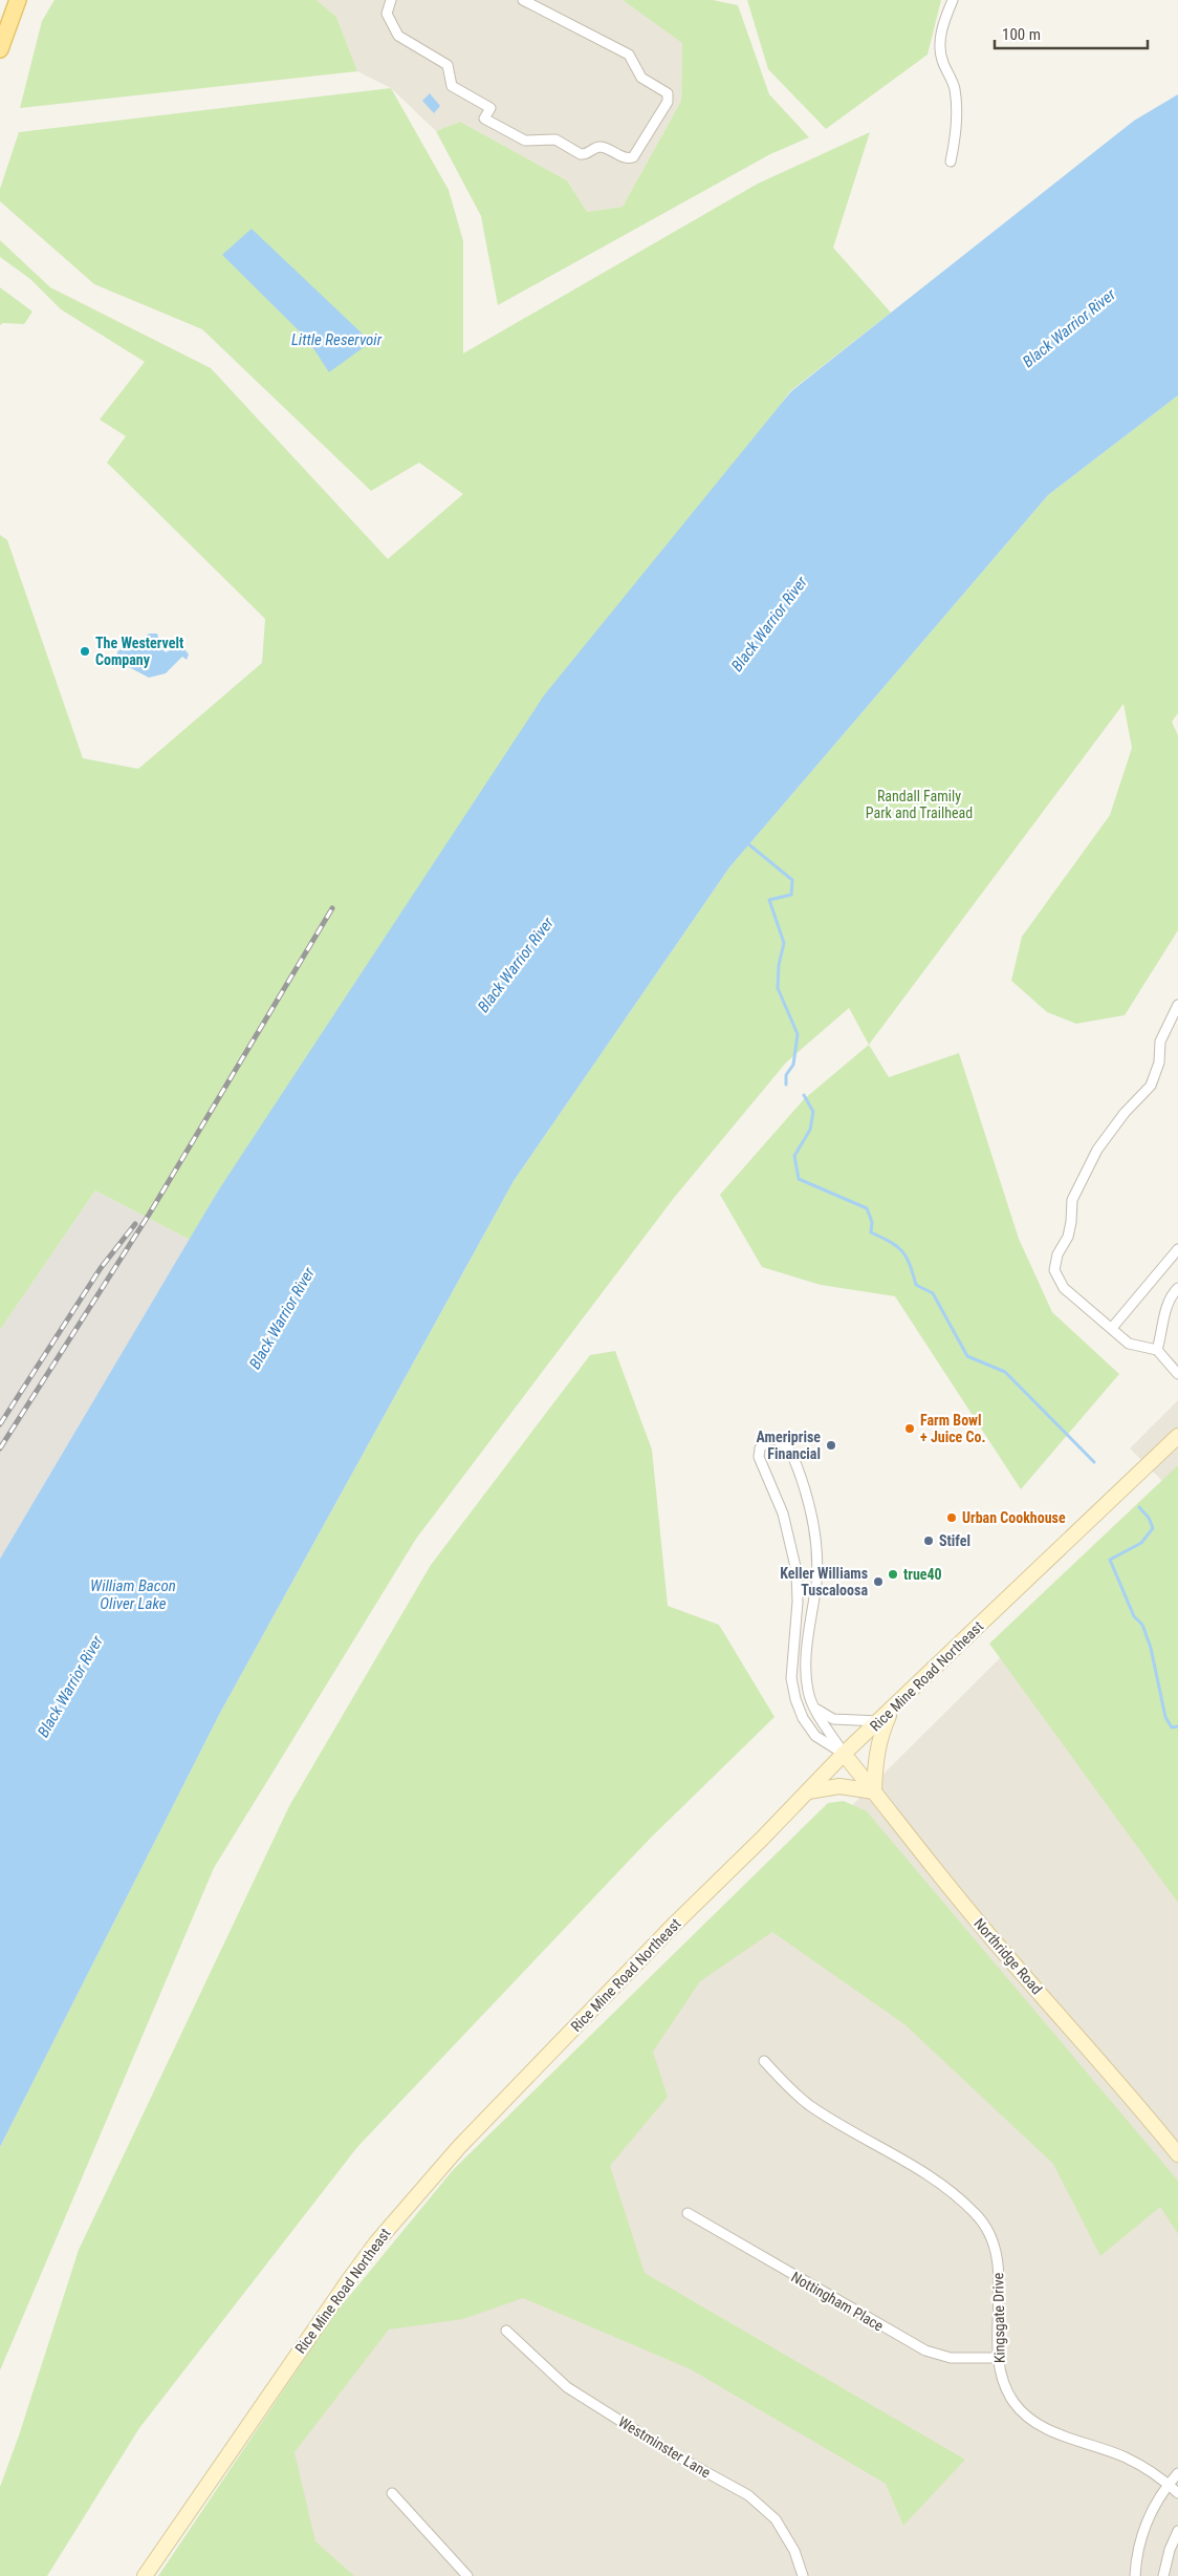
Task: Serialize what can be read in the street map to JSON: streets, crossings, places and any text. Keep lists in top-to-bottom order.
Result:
{
  "streets": {
    "main road": ["Rice Mine Road Northeast", "Northridge Road"],
    "street": ["Nottingham Place", "Kingsgate Drive", "Westminster Lane"]
  },
  "crossings": [
    ["Rice Mine Road Northeast", "Northridge Road"],
    ["Nottingham Place", "Kingsgate Drive"]
  ],
  "water": ["Black Warrior River", "Little Reservoir", "William Bacon Oliver Lake"],
  "parks": ["Randall Family Park and Trailhead"],
  "places": [
    "The Westervelt Company",
    "Farm Bowl + Juice Co.",
    "Ameriprise Financial",
    "Urban Cookhouse",
    "Stifel",
    "true40",
    "Keller Williams Tuscaloosa"
  ],
  "scale_bar": "100 m"
}
